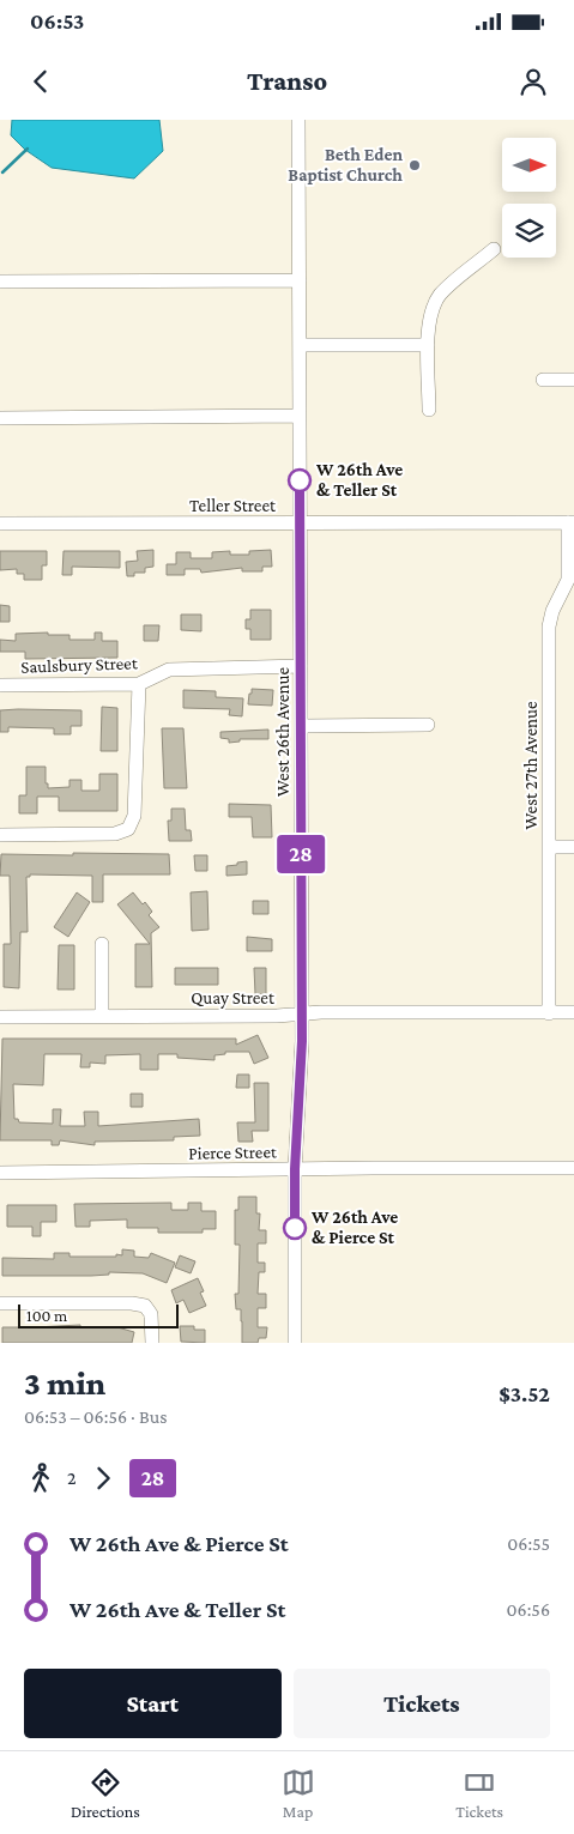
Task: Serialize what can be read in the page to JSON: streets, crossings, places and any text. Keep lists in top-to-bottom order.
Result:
{
  "streets": {
    "street": [
      "Teller Street",
      "Saulsbury Street",
      "West 26th Avenue",
      "West 27th Avenue",
      "Quay Street",
      "Pierce Street"
    ]
  },
  "crossings": [
    ["Teller Street", "West 26th Avenue"],
    ["Teller Street", "West 27th Avenue"],
    ["Saulsbury Street", "West 26th Avenue"],
    ["West 26th Avenue", "Quay Street"],
    ["West 26th Avenue", "Pierce Street"],
    ["West 27th Avenue", "Quay Street"]
  ],
  "places": ["Beth Eden Baptist Church", "W 26th Ave & Teller St", "W 26th Ave & Pierce St"],
  "lines": ["bus line 28"],
  "scale_bar": "100 m",
  "north": "right",
  "page": {
    "status": "06:53",
    "header": "Transo",
    "on_map": "28",
    "scale": "100 m",
    "heading": ["3 min", "06:53 – 06:56 · Bus", "$3.52"],
    "legs": ["2", "28"],
    "list": [
      {
        "name": "W 26th Ave & Pierce St",
        "value": "06:55"
      },
      {
        "name": "W 26th Ave & Teller St",
        "value": "06:56"
      }
    ],
    "buttons": ["Start", "Tickets"],
    "tabs": ["Directions", "Map", "Tickets"]
  }
}
